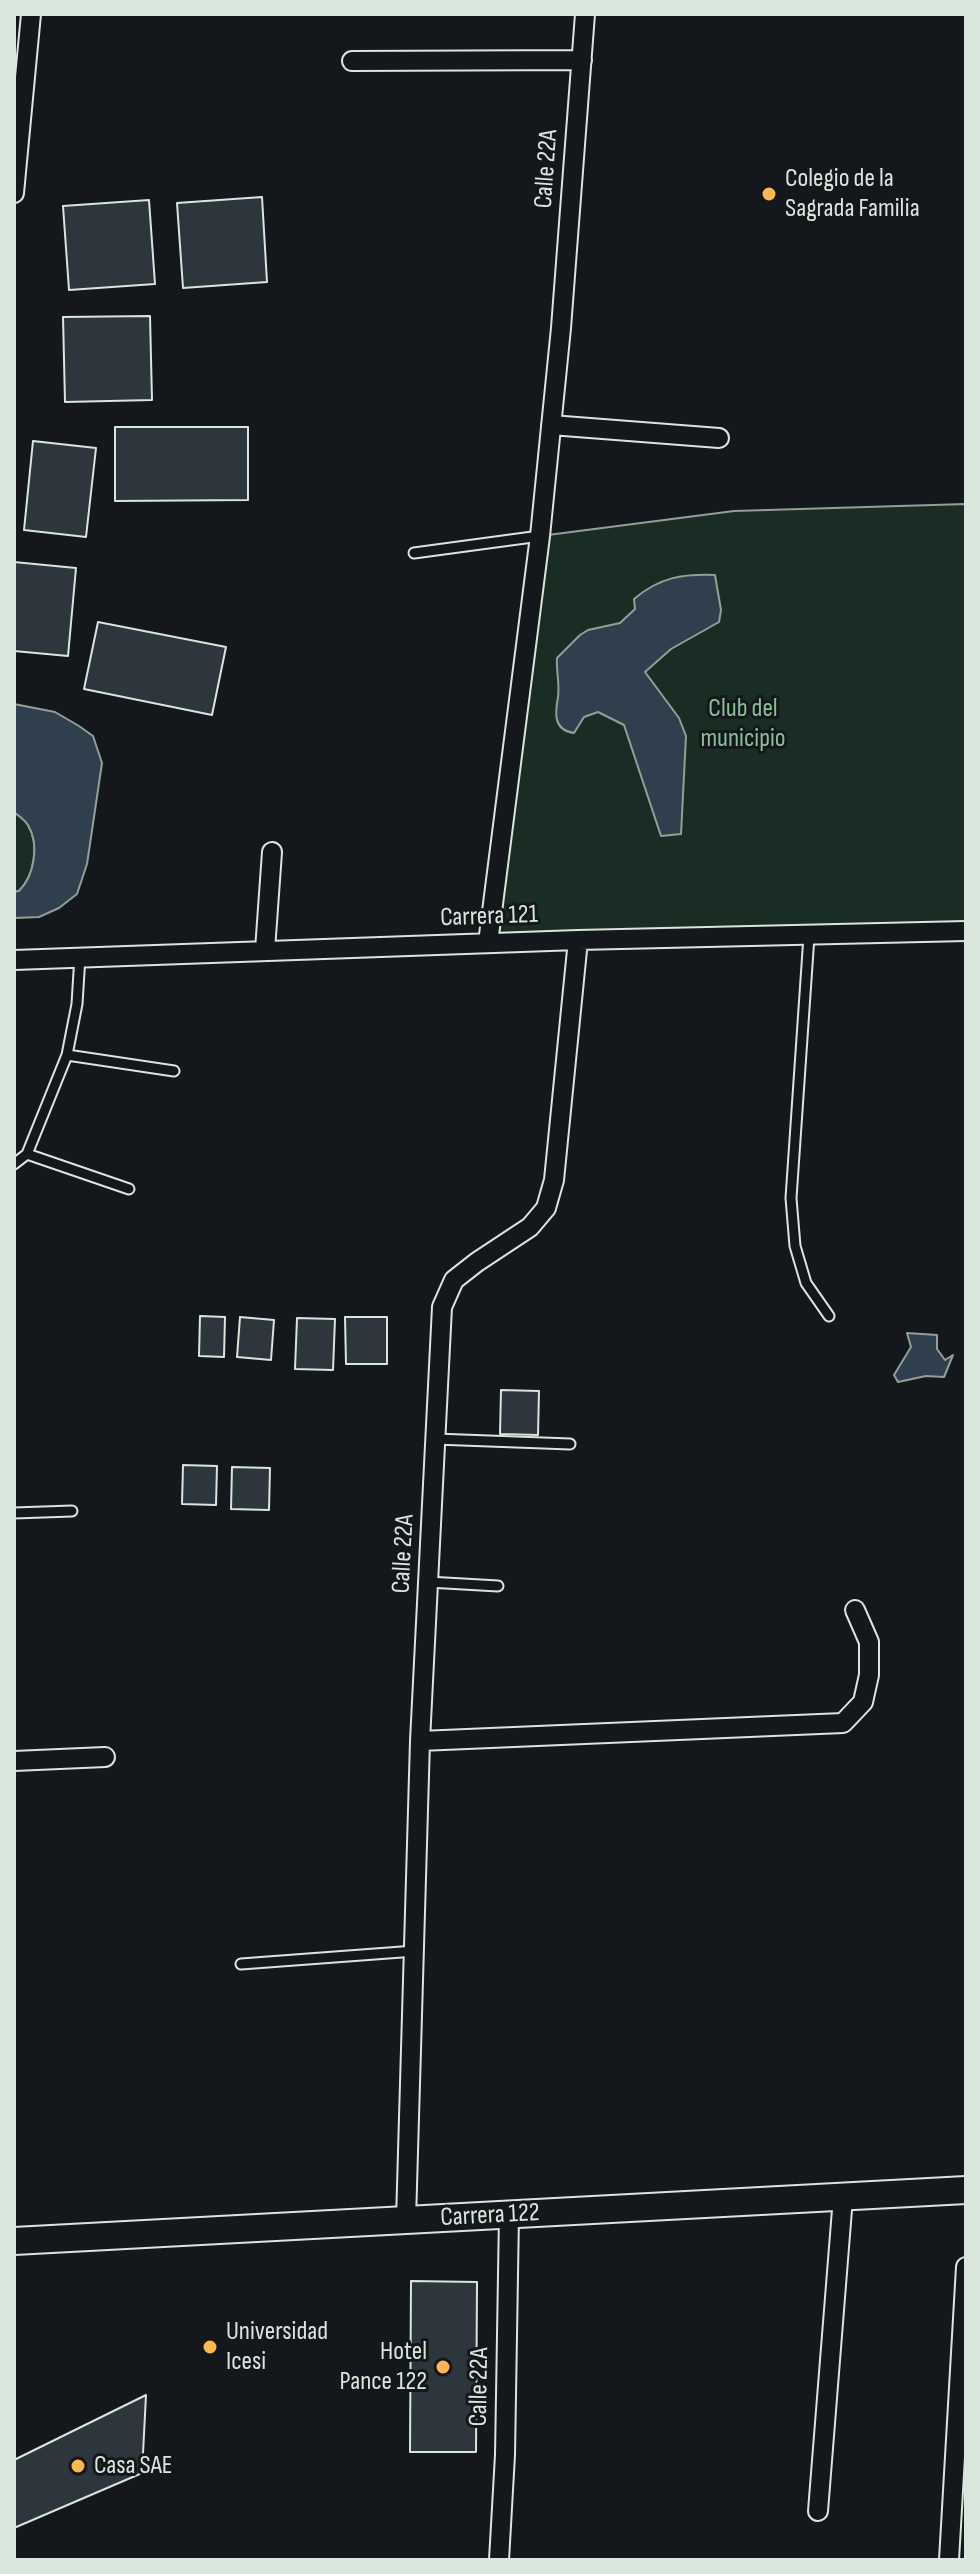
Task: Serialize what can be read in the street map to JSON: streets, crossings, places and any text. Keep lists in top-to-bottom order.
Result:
{
  "streets": {
    "street": ["Calle 22A", "Carrera 121", "Carrera 122"]
  },
  "crossings": [
    ["Calle 22A", "Carrera 121"],
    ["Calle 22A", "Carrera 122"]
  ],
  "parks": ["Club del municipio"],
  "places": [
    "Colegio de la Sagrada Familia",
    "Universidad Icesi",
    "Hotel Pance 122",
    "Casa SAE"
  ]
}
